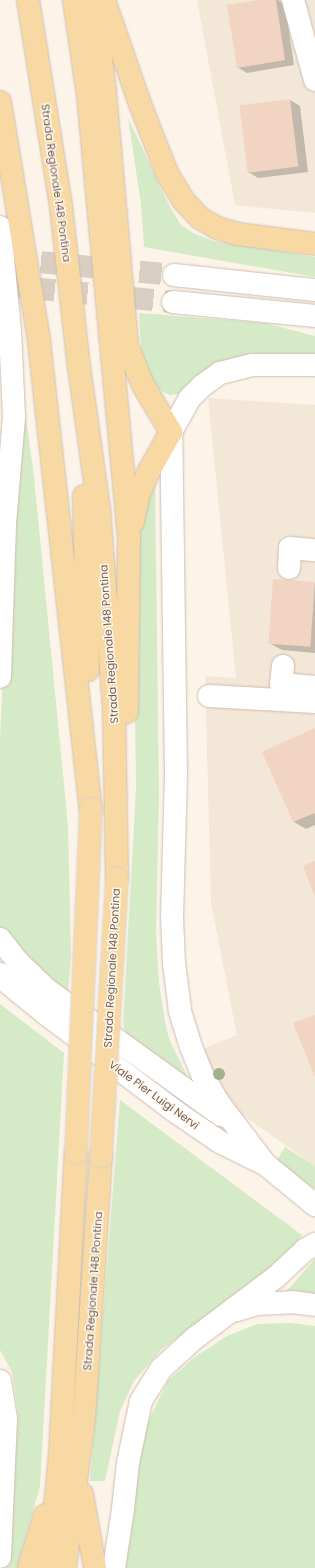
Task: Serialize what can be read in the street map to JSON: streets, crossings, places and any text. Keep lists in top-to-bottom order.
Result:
{
  "streets": {
    "main road": ["Strada Regionale 148 Pontina"],
    "street": ["Viale Pier Luigi Nervi"]
  }
}
